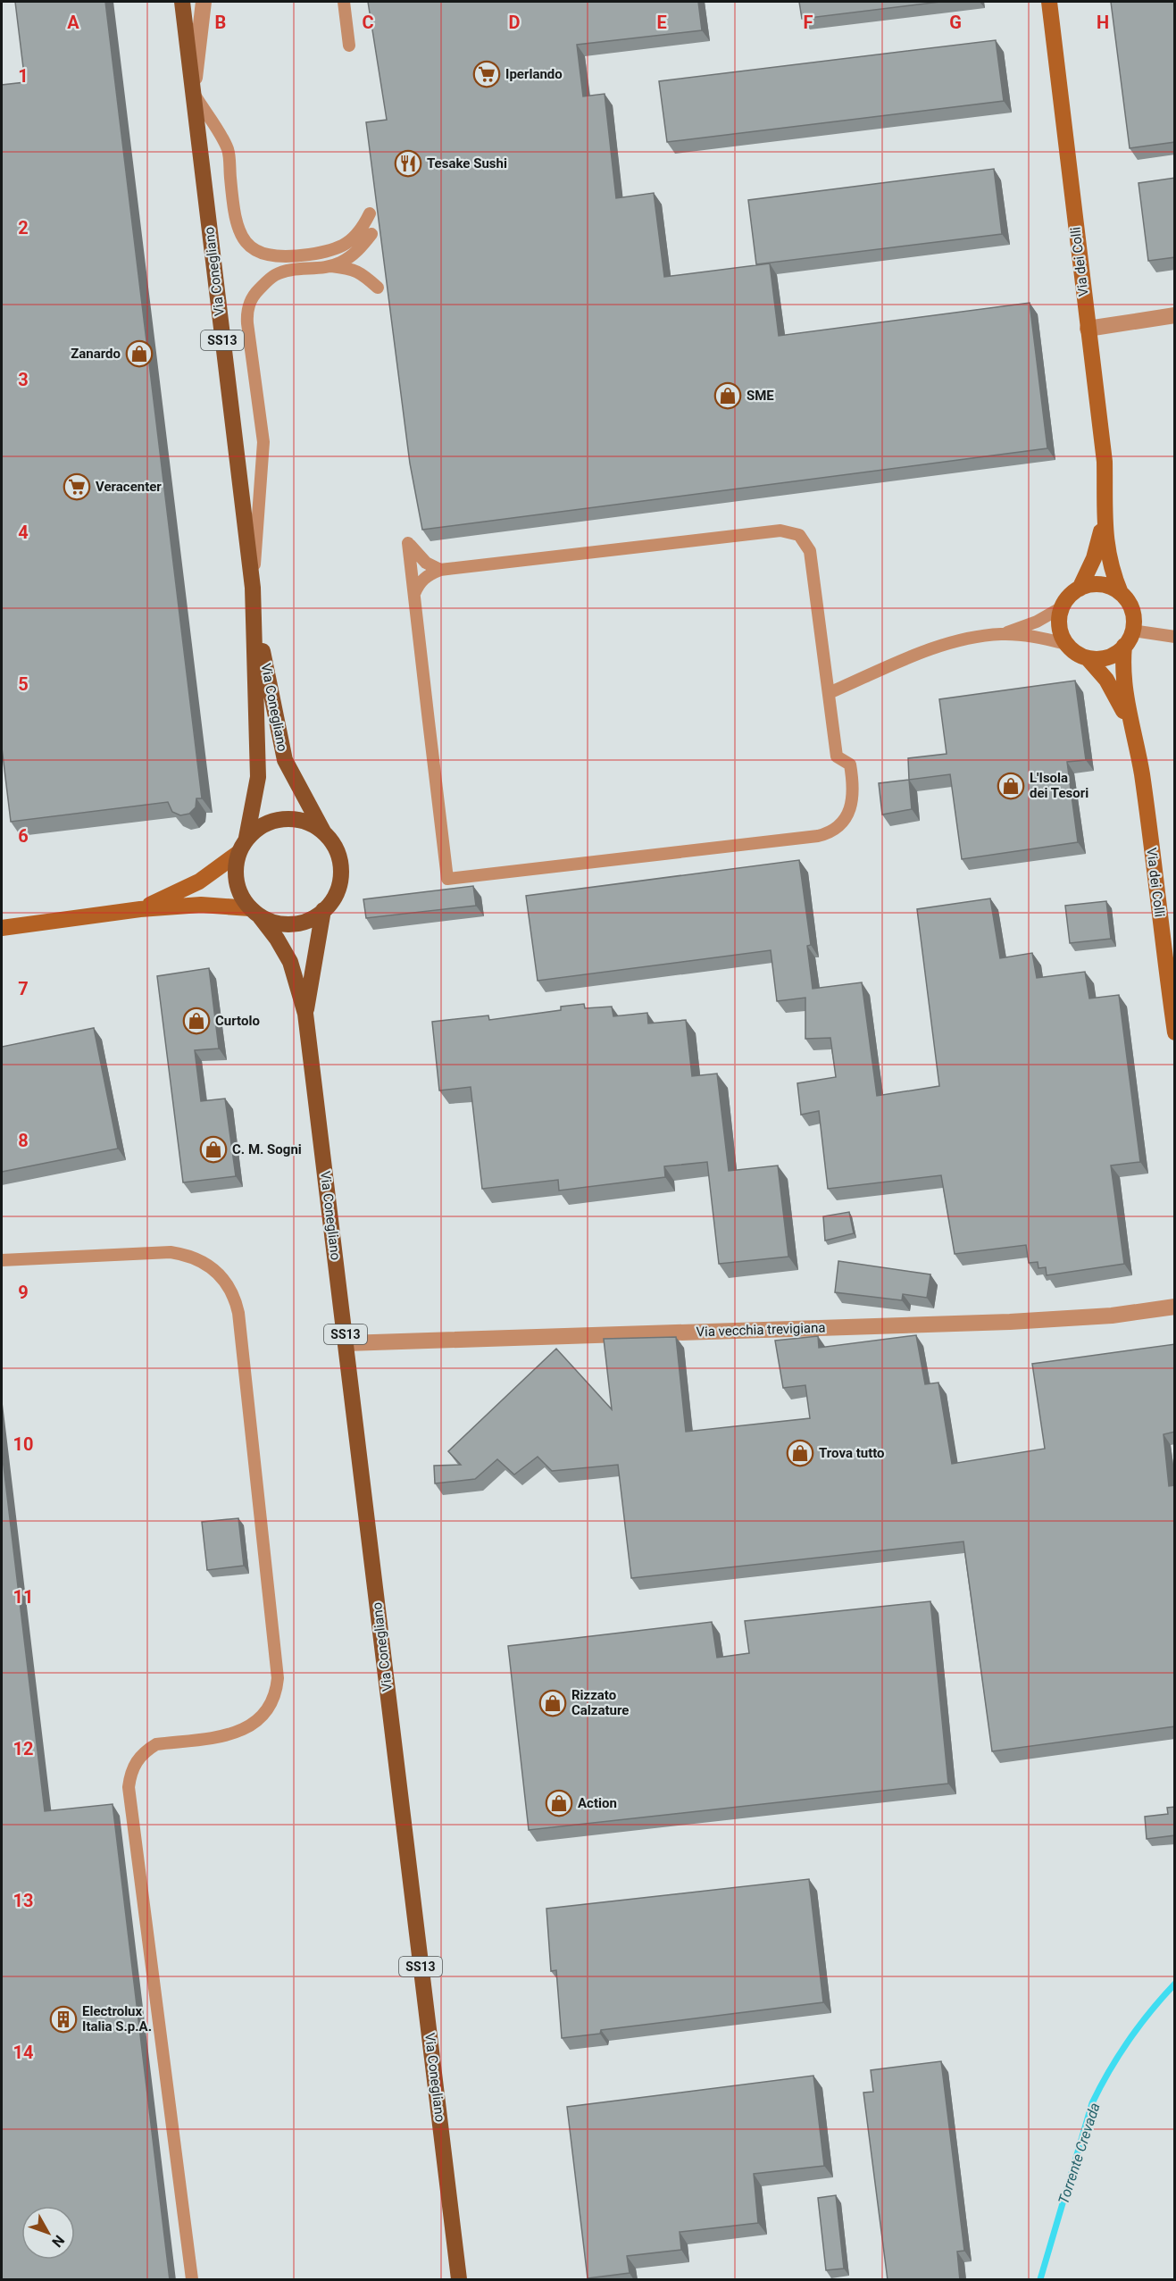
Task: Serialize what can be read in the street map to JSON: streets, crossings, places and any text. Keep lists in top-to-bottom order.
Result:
{
  "streets": {
    "main road": ["Via Conegliano", "SS13"],
    "street": ["Via dei Colli", "Via vecchia trevigiana"]
  },
  "crossings": [
    ["Via Conegliano", "Via vecchia trevigiana"]
  ],
  "water": ["Torrente Crevada"],
  "places": {
    "supermarket": ["Iperlando", "Veracenter"],
    "restaurant": ["Tesake Sushi"],
    "shop": [
      "Zanardo",
      "SME",
      "L'Isola dei Tesori",
      "Curtolo",
      "C. M. Sogni",
      "Trova tutto",
      "Rizzato Calzature",
      "Action"
    ],
    "building": ["Electrolux Italia S.p.A."]
  },
  "north": "bottom right",
  "grid": {
    "columns": [
      "A",
      "B",
      "C",
      "D",
      "E",
      "F",
      "G",
      "H"
    ],
    "rows": [
      "1",
      "2",
      "3",
      "4",
      "5",
      "6",
      "7",
      "8",
      "9",
      "10",
      "11",
      "12",
      "13",
      "14"
    ]
  }
}
